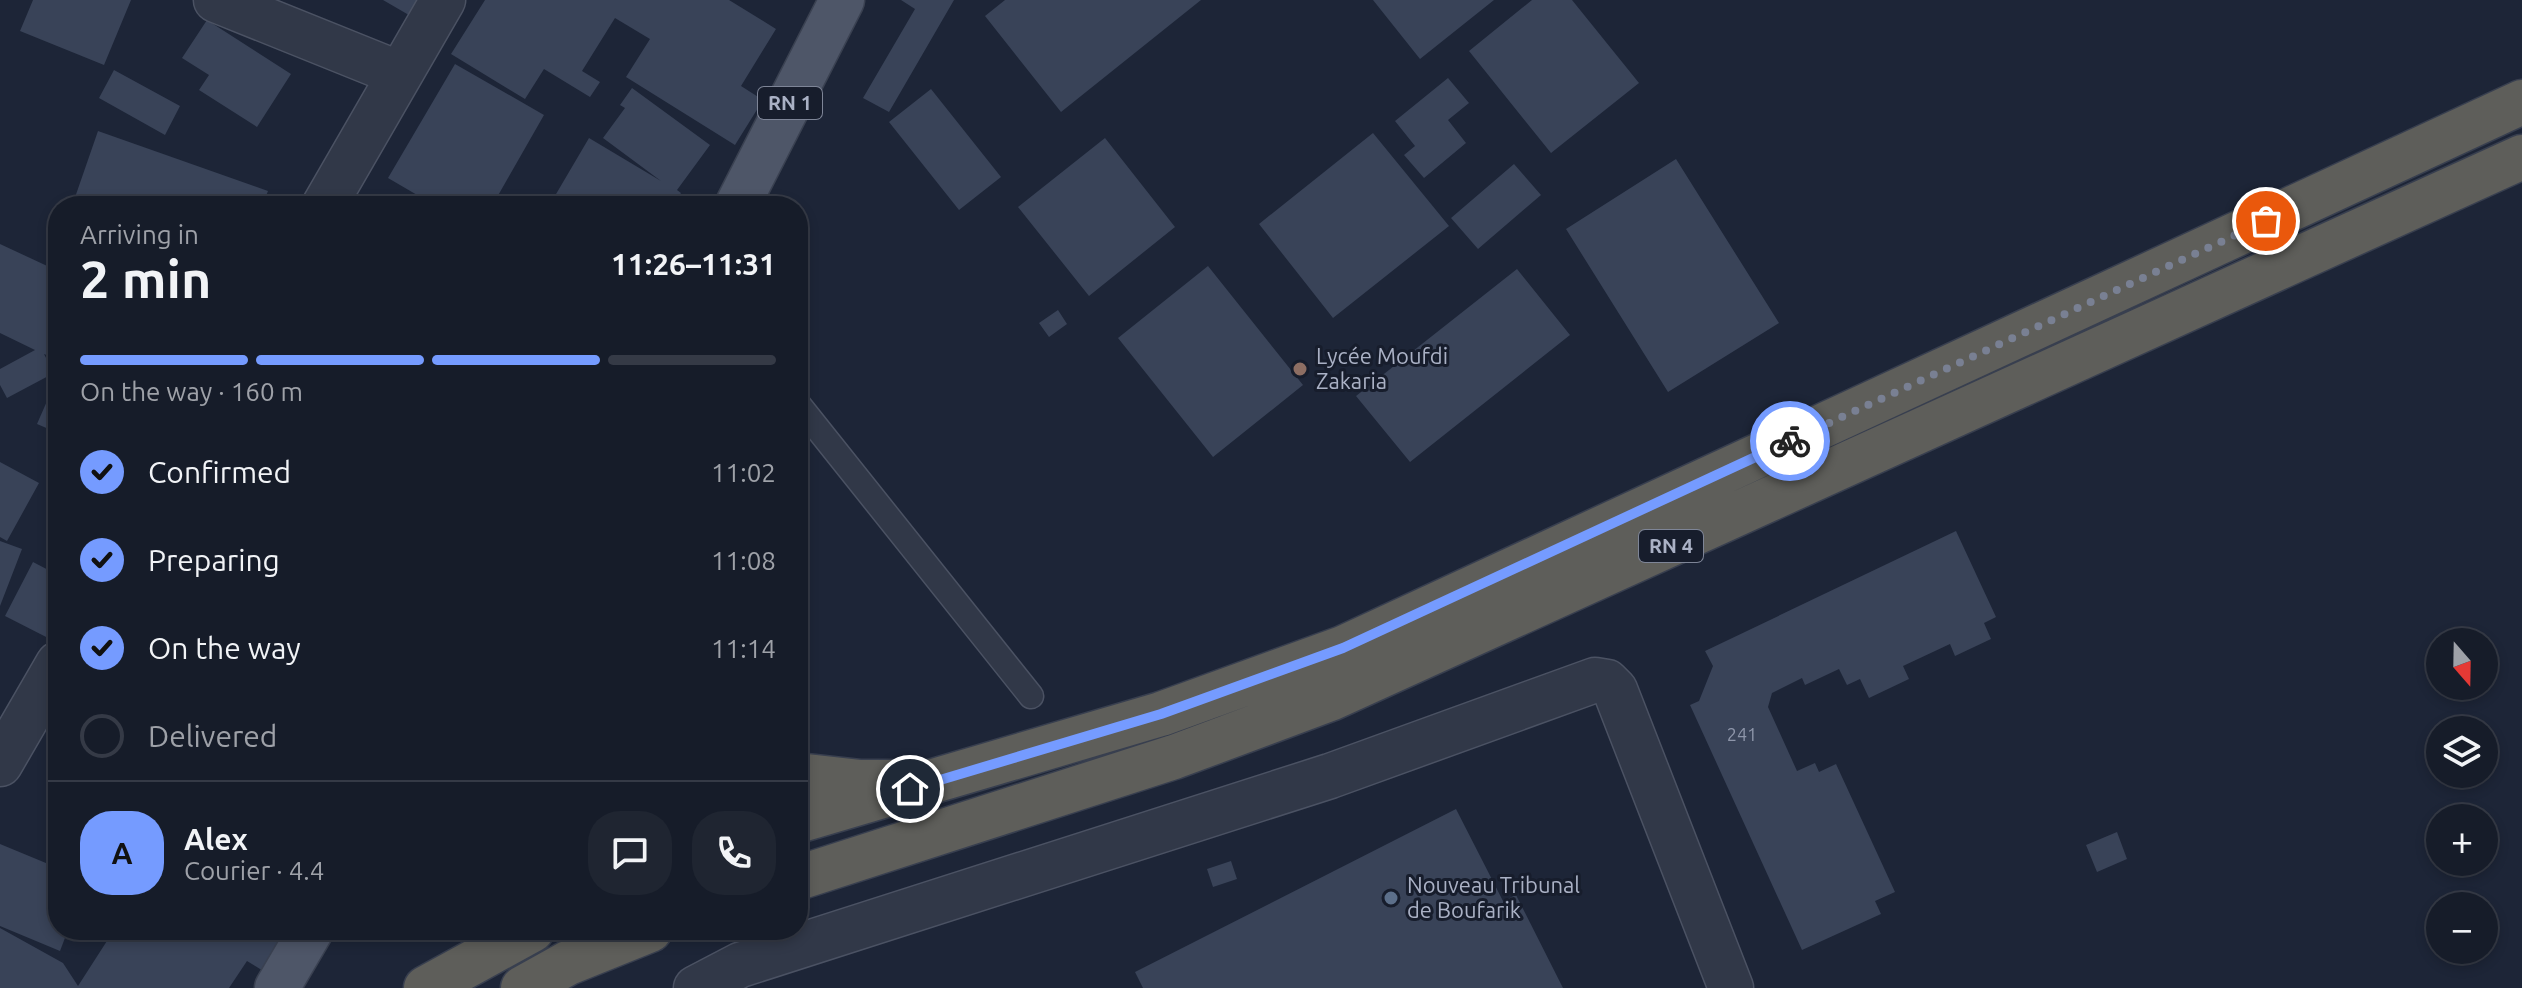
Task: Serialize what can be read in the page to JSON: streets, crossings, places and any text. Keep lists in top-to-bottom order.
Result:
{
  "streets": {
    "highway": ["RN 4"],
    "main road": ["RN 1"]
  },
  "places": ["Lycée Moufdi Zakaria", "Nouveau Tribunal de Boufarik"],
  "house_numbers": ["241"],
  "north": "bottom",
  "page": {
    "heading": ["2 min", "Arriving in", "11:26–11:31"],
    "panel": ["Alex", "Courier · 4.4"],
    "bar": "On the way · 160 m",
    "list": [
      ["Confirmed", "11:02"],
      ["Preparing", "11:08"],
      ["On the way", "11:14"],
      "Delivered"
    ],
    "map_buttons": ["+", "−"],
    "round": "A"
  }
}
